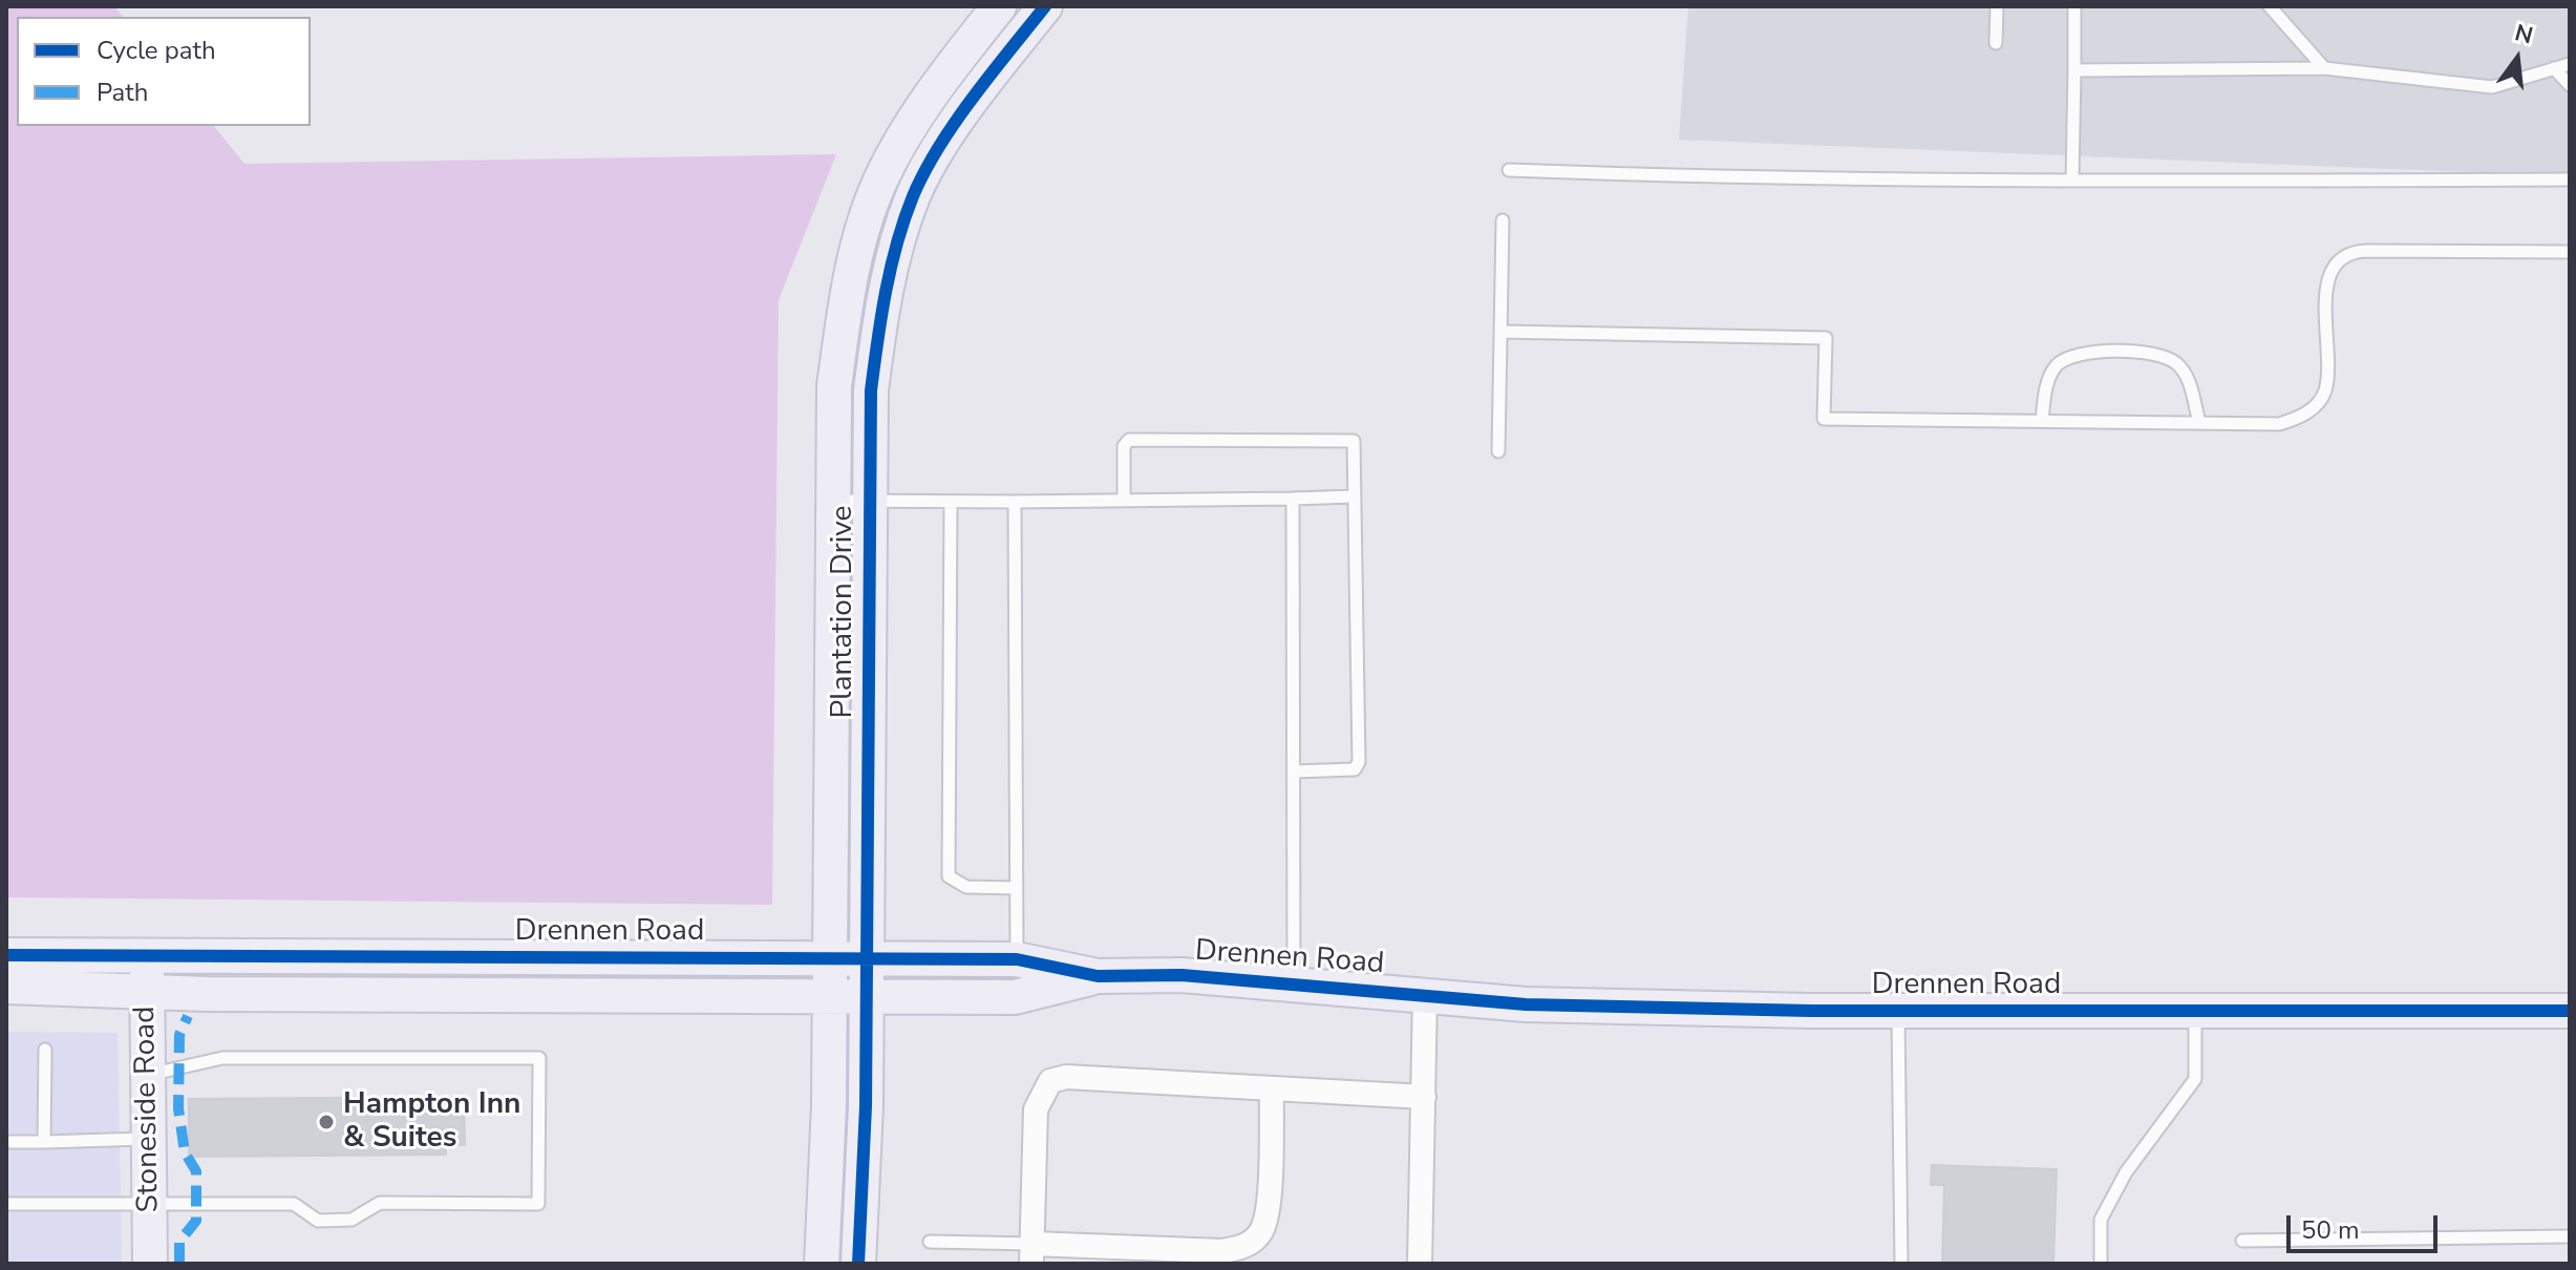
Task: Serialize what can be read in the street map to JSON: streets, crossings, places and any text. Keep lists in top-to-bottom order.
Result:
{
  "streets": {
    "street": ["Plantation Drive", "Drennen Road", "Stoneside Road"]
  },
  "crossings": [
    ["Plantation Drive", "Drennen Road"],
    ["Drennen Road", "Stoneside Road"]
  ],
  "places": ["Hampton Inn & Suites"],
  "legend": ["Cycle path", "Path"],
  "scale_bar": "50 m",
  "north": "top"
}
